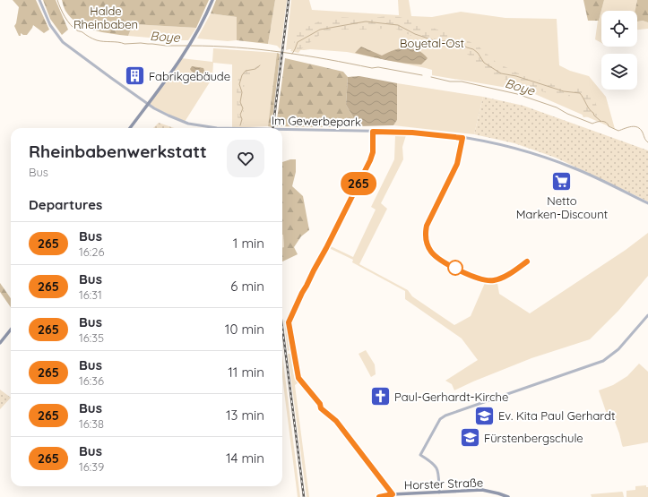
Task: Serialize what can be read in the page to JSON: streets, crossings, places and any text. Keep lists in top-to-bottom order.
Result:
{
  "streets": {
    "main road": ["Horster Straße"],
    "street": ["Im Gewerbepark"]
  },
  "water": ["Boye"],
  "parks": ["Halde Rheinbaben", "Boyetal-Ost"],
  "places": {
    "building": ["Fabrikgebäude"],
    "supermarket": ["Netto Marken-Discount"],
    "church": ["Paul-Gerhardt-Kirche"],
    "school or university": ["Ev. Kita Paul Gerhardt", "Fürstenbergschule"]
  },
  "lines": ["bus line 265"],
  "page": {
    "on_map": "265",
    "heading": [
      ["Rheinbabenwerkstatt", "Bus"],
      "Departures"
    ],
    "list": [
      {
        "mark": "265",
        "name": "Bus",
        "note": "16:26",
        "value": "1 min"
      },
      {
        "mark": "265",
        "name": "Bus",
        "note": "16:31",
        "value": "6 min"
      },
      {
        "mark": "265",
        "name": "Bus",
        "note": "16:35",
        "value": "10 min"
      },
      {
        "mark": "265",
        "name": "Bus",
        "note": "16:36",
        "value": "11 min"
      },
      {
        "mark": "265",
        "name": "Bus",
        "note": "16:38",
        "value": "13 min"
      },
      {
        "mark": "265",
        "name": "Bus",
        "note": "16:39",
        "value": "14 min"
      }
    ]
  }
}
